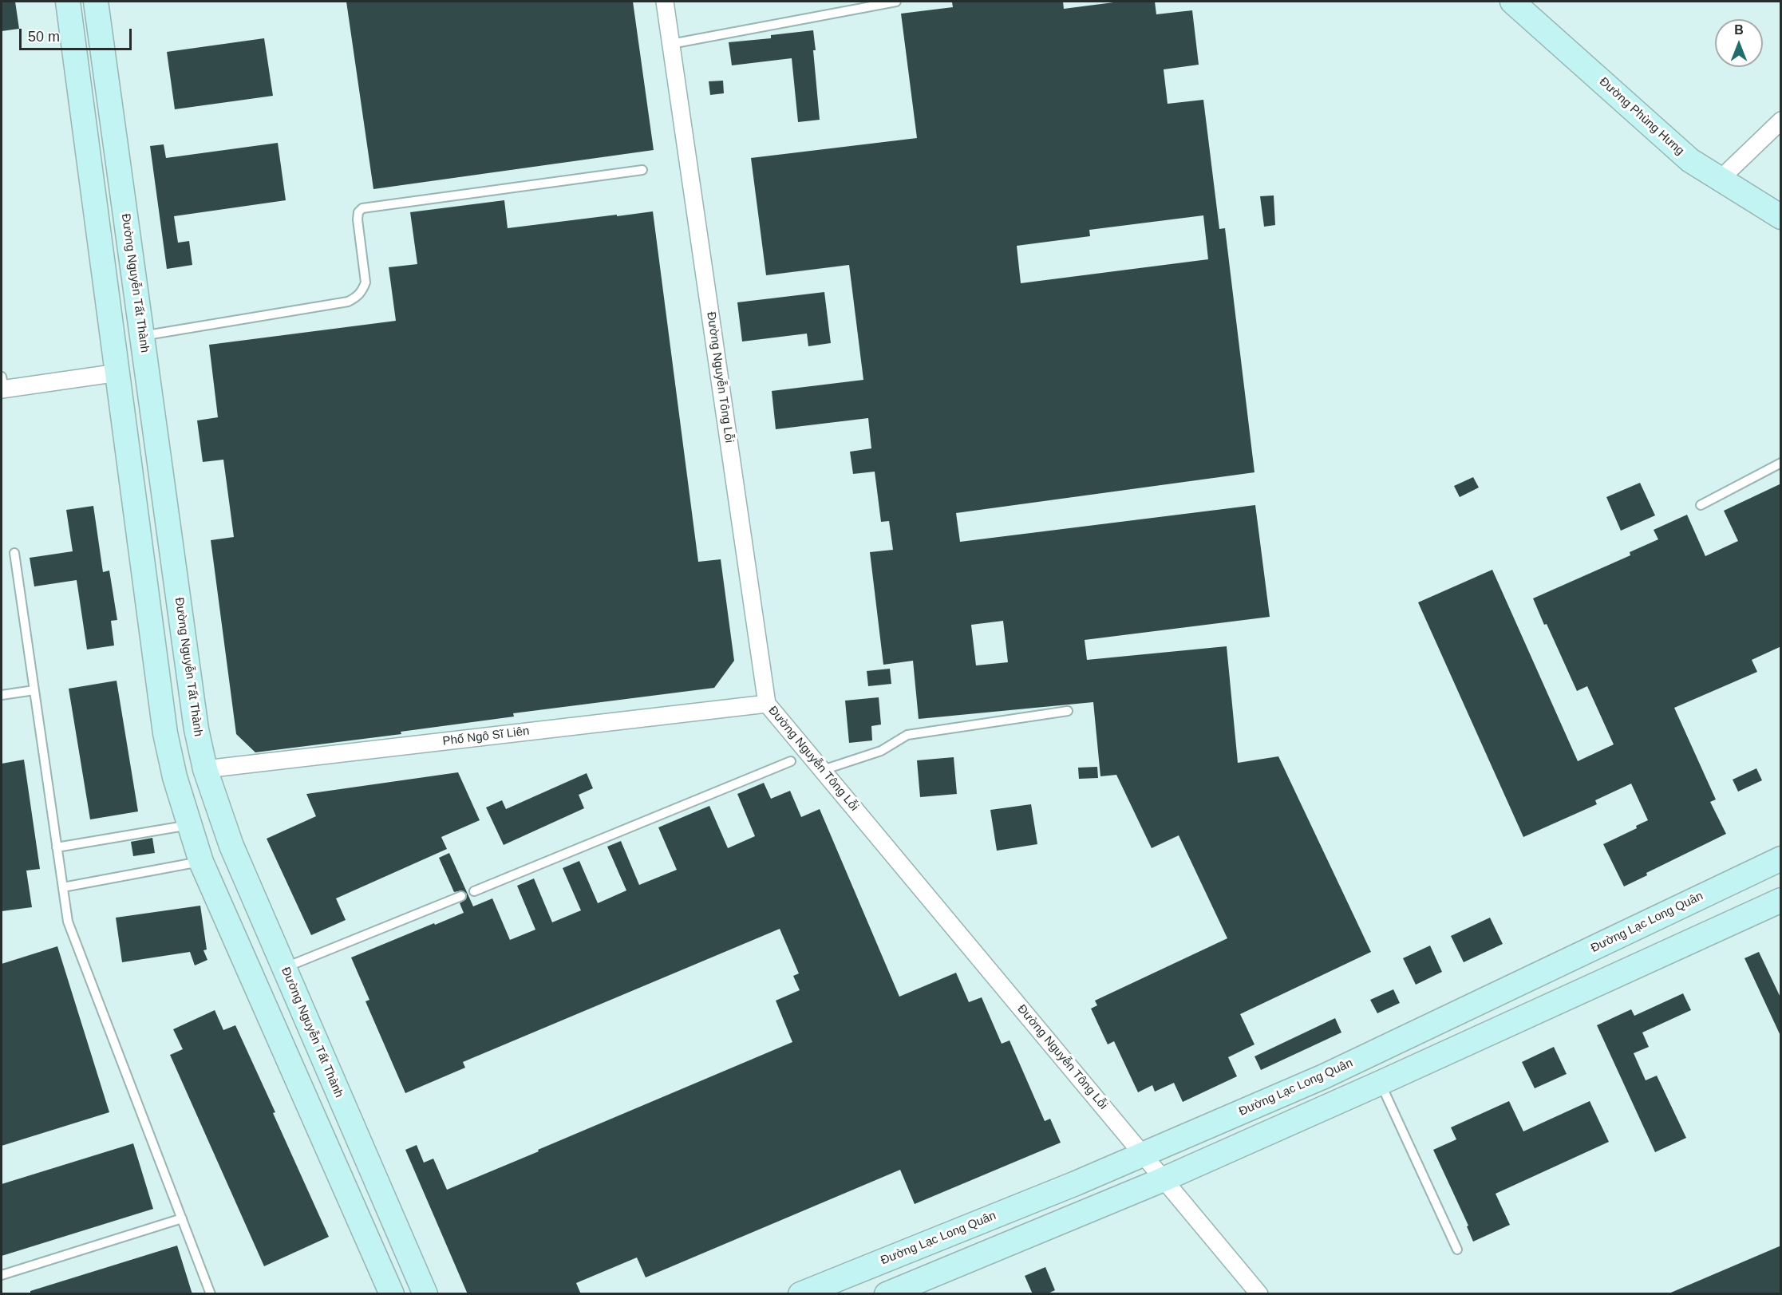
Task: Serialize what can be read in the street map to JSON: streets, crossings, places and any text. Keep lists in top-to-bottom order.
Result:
{
  "streets": {
    "main road": ["Đường Phùng Hưng", "Đường Nguyễn Tất Thành", "Đường Lạc Long Quân"],
    "street": ["Đường Nguyễn Tông Lỗi", "Phố Ngô Sĩ Liên"]
  },
  "crossings": [
    ["Đường Nguyễn Tất Thành", "Phố Ngô Sĩ Liên"],
    ["Đường Nguyễn Tông Lỗi", "Phố Ngô Sĩ Liên"],
    ["Đường Nguyễn Tông Lỗi", "Đường Lạc Long Quân"]
  ],
  "scale_bar": "50 m",
  "north": "top"
}
